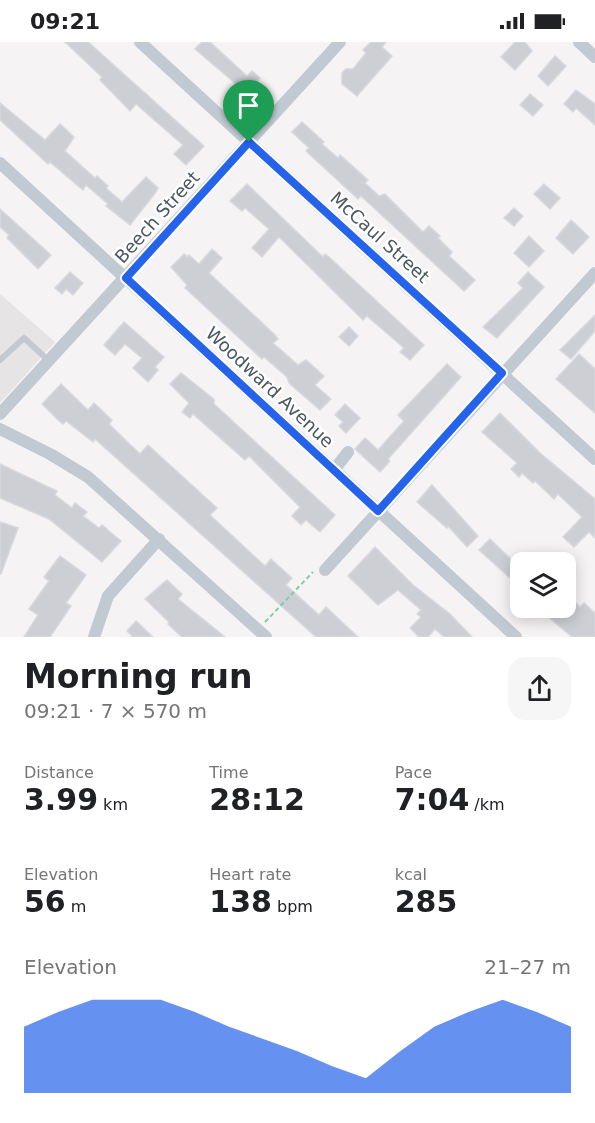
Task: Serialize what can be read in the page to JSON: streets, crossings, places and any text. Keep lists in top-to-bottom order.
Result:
{
  "streets": {
    "street": ["Beech Street", "McCaul Street", "Woodward Avenue"]
  },
  "crossings": [
    ["Beech Street", "McCaul Street"],
    ["Beech Street", "Woodward Avenue"]
  ],
  "page": {
    "status": "09:21",
    "heading": ["Morning run", "09:21 · 7 × 570 m"],
    "stats": [
      ["Distance", "3.99 km"],
      ["Time", "28:12"],
      ["Pace", "7:04 /km"],
      ["Elevation", "56 m"],
      ["Heart rate", "138 bpm"],
      ["kcal", "285"]
    ],
    "chart": ["Elevation", "21–27 m"]
  }
}
